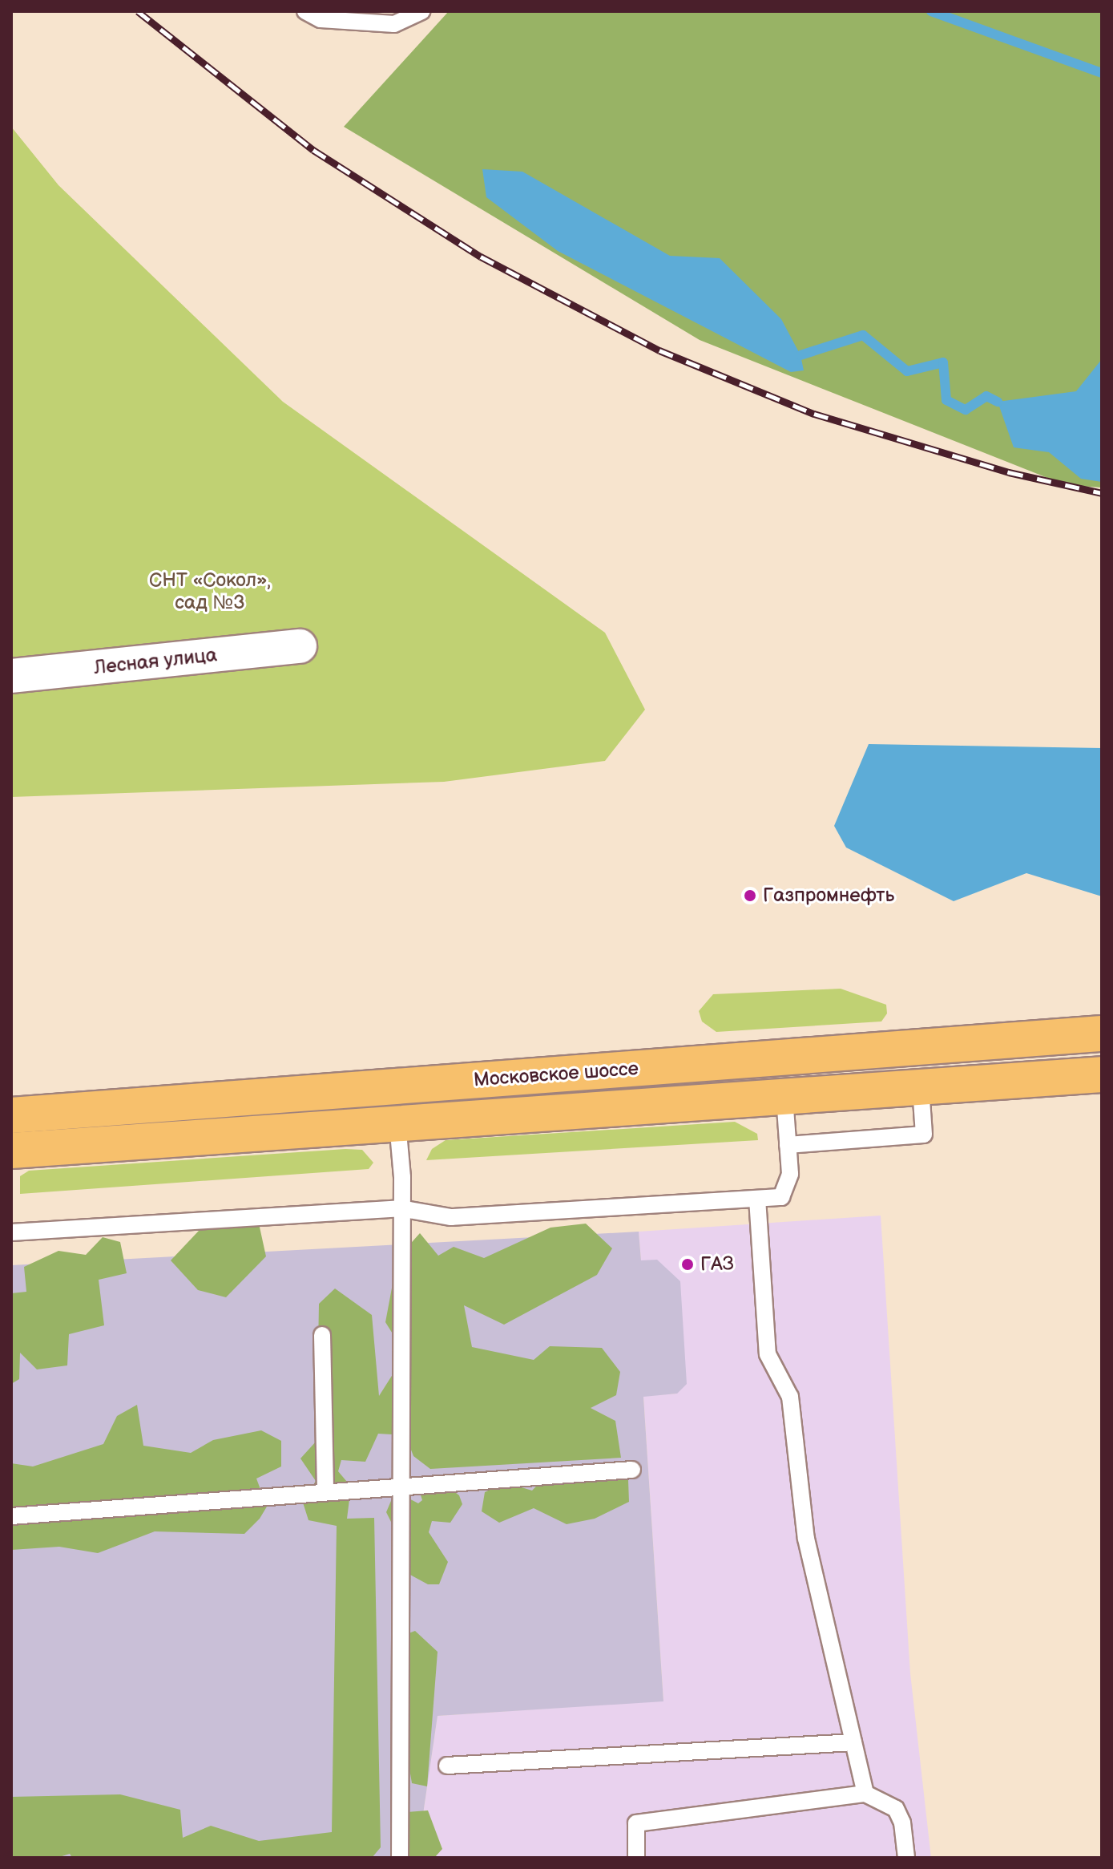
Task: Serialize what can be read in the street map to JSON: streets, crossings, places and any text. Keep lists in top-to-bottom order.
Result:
{
  "streets": {
    "main road": ["Московское шоссе"],
    "street": ["Лесная улица"]
  },
  "parks": ["СНТ «Сокол», сад №3"],
  "places": ["Газпромнефть", "ГАЗ"]
}
